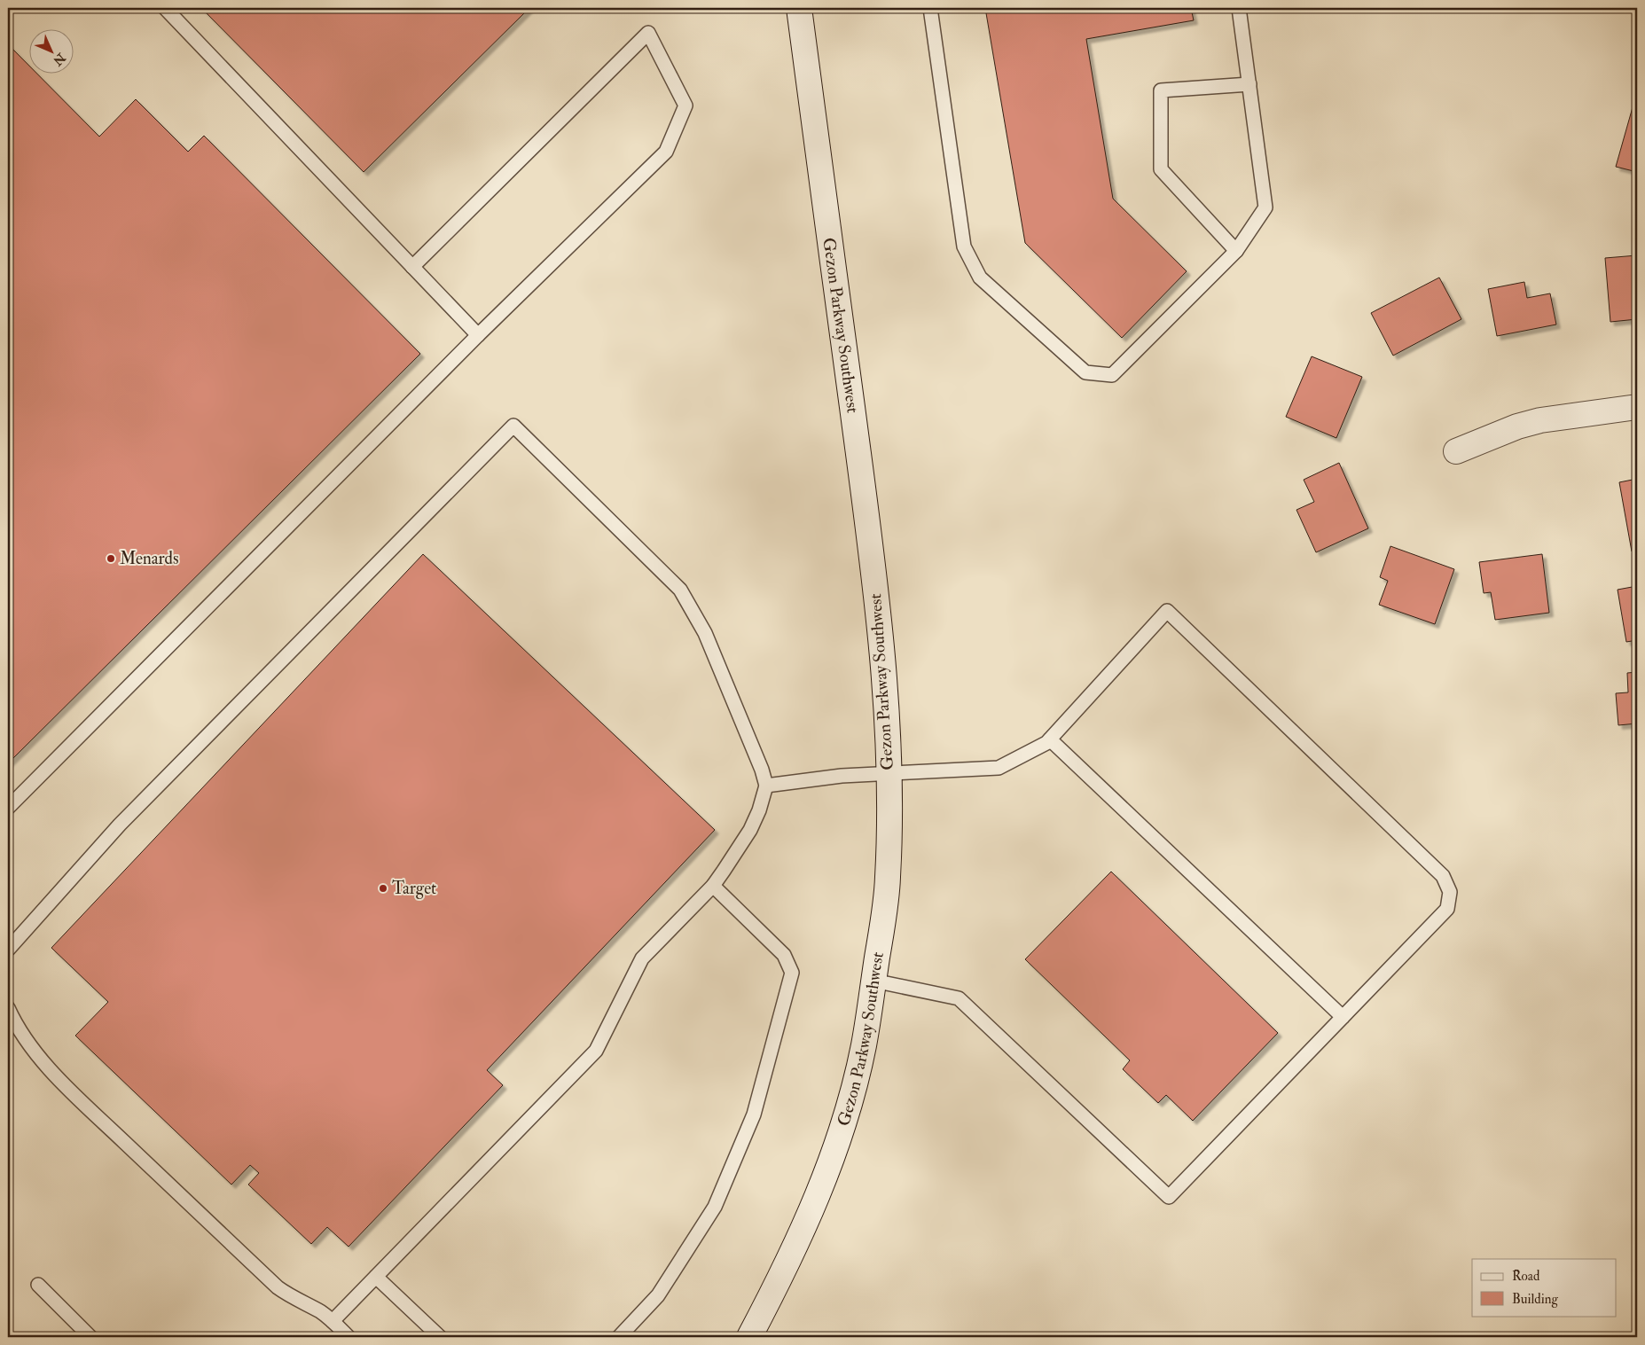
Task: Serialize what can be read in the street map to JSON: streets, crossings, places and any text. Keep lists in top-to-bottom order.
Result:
{
  "streets": {
    "main road": ["Gezon Parkway Southwest"]
  },
  "places": ["Menards", "Target"],
  "legend": ["Road", "Building"],
  "north": "bottom right"
}
